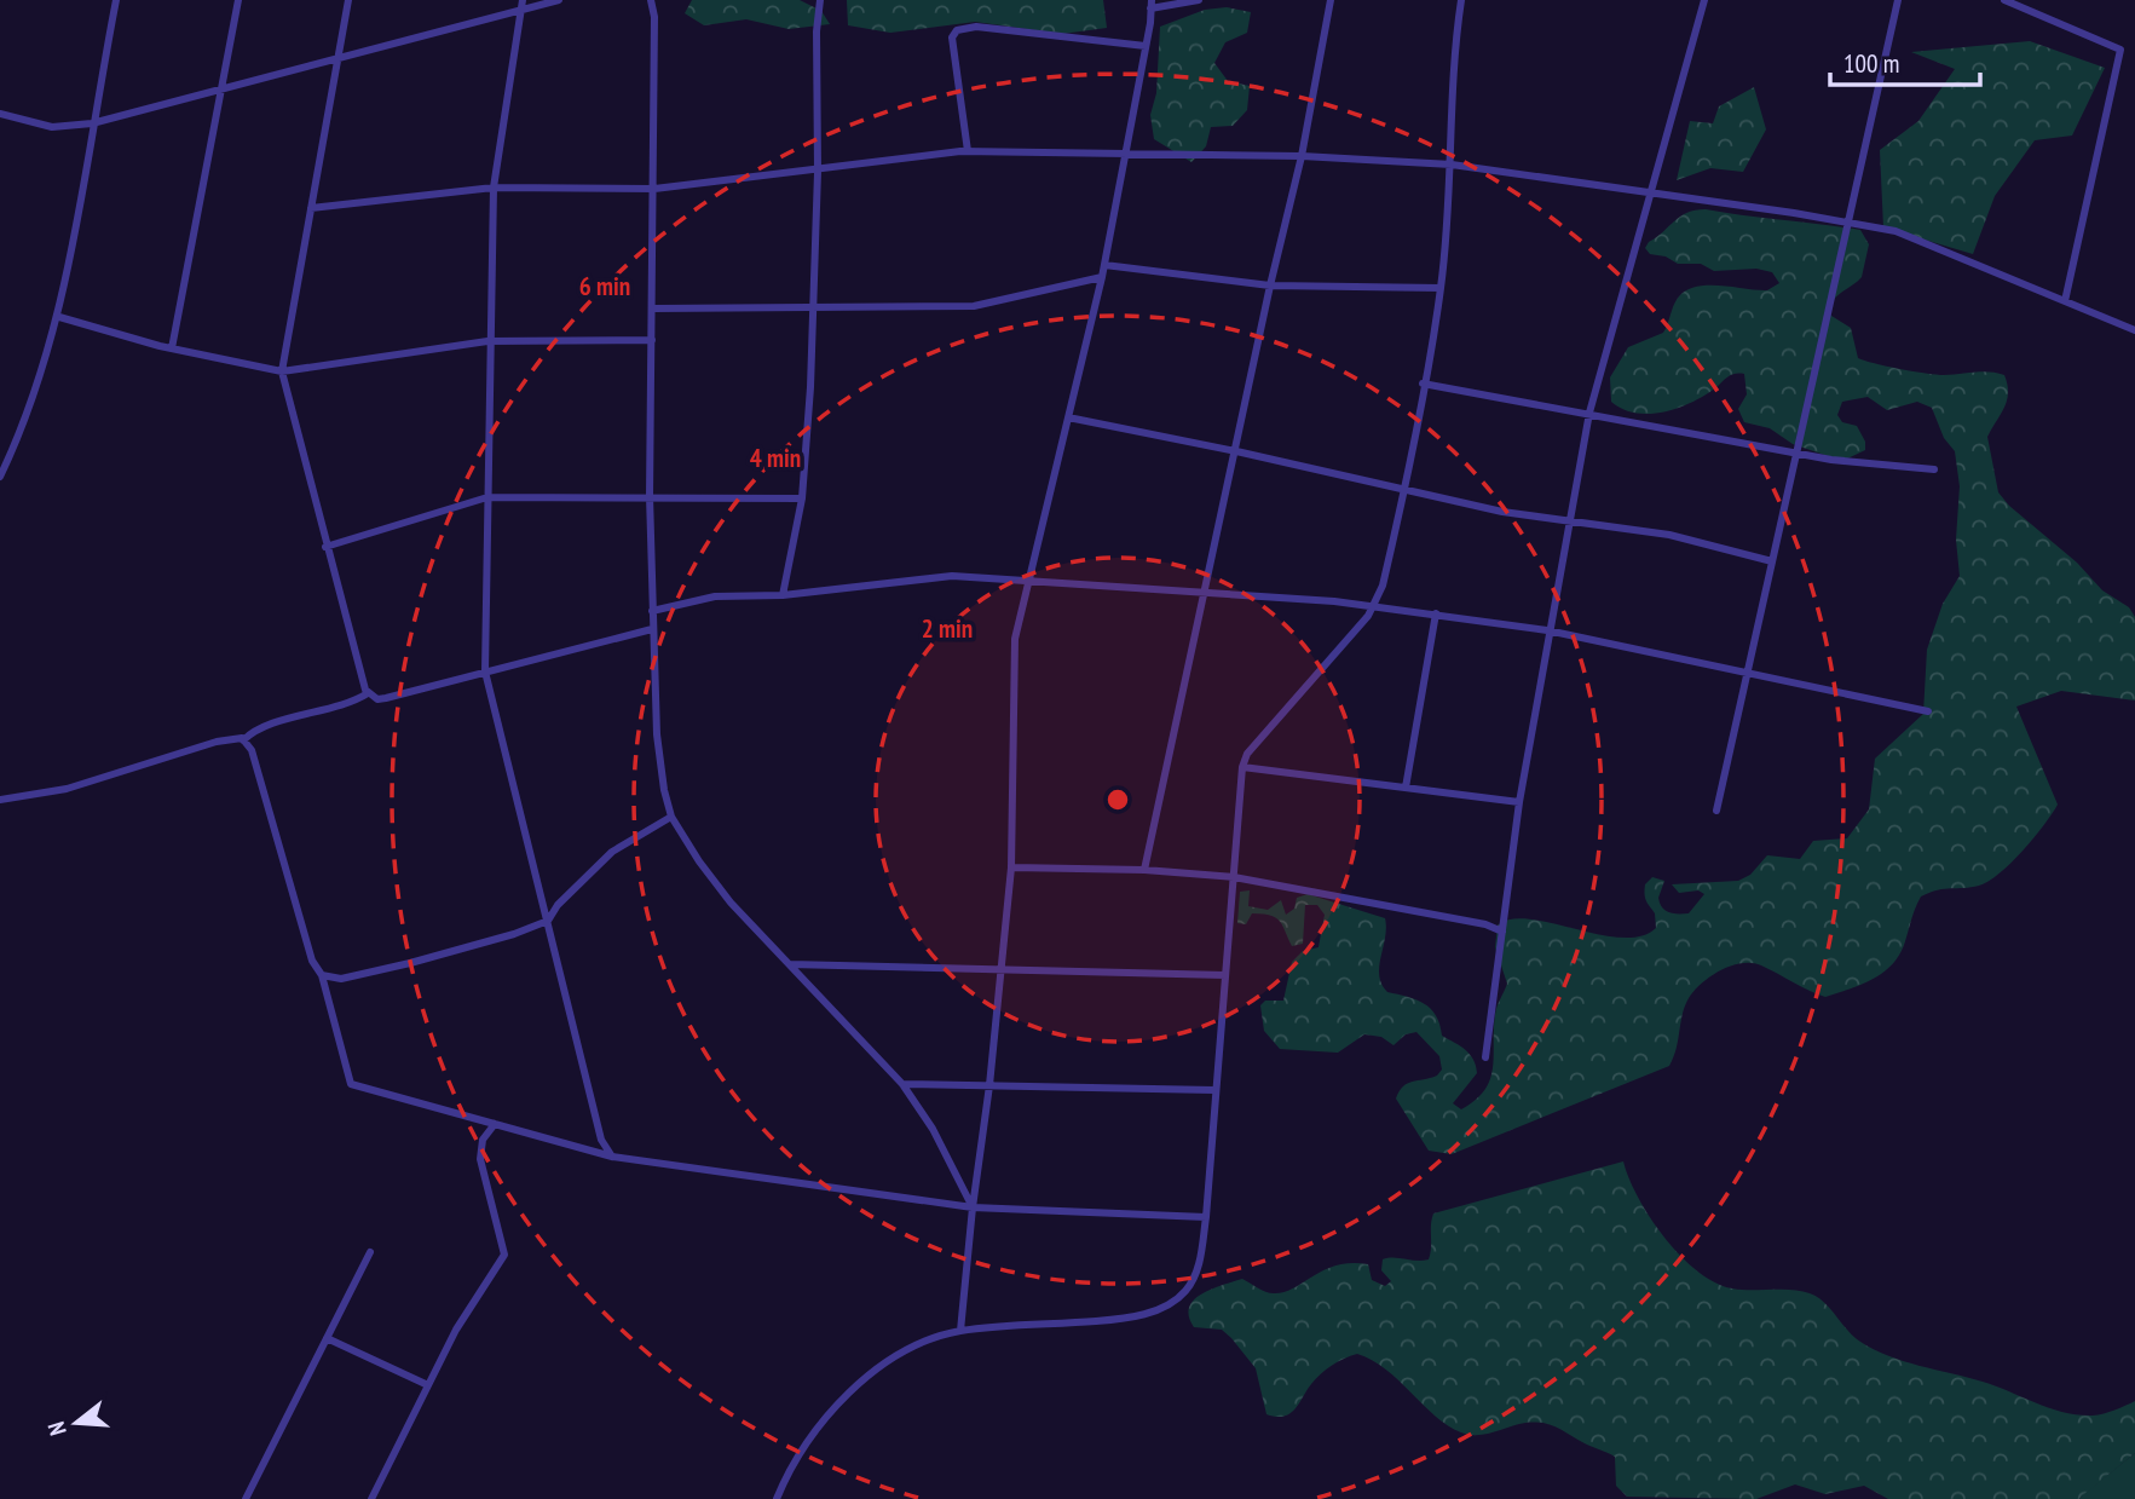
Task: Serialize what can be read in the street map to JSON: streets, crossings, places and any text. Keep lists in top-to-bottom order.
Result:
{
  "scale_bar": "100 m",
  "north": "left",
  "rings": ["6 min", "4 min", "2 min"]
}
